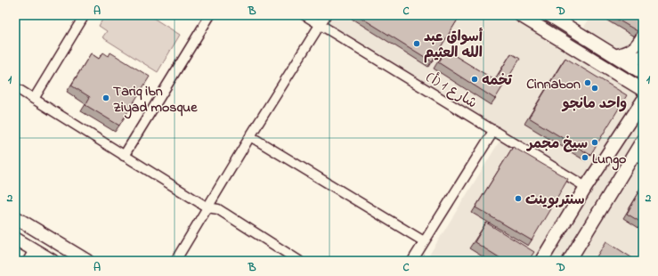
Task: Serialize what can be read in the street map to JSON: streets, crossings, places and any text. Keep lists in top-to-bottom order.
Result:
{
  "streets": {
    "street": ["شارع 1 (أ)"]
  },
  "places": [
    "أسواق عبد الله العثيم",
    "تخمه",
    "Cinnabon",
    "واحد مانجو",
    "Tariq ibn Ziyad mosque",
    "سيخ مجمر",
    "Lungo",
    "سنتربوينت"
  ],
  "grid": {
    "columns": [
      "A",
      "B",
      "C",
      "D"
    ],
    "rows": ["1", "2"]
  }
}
